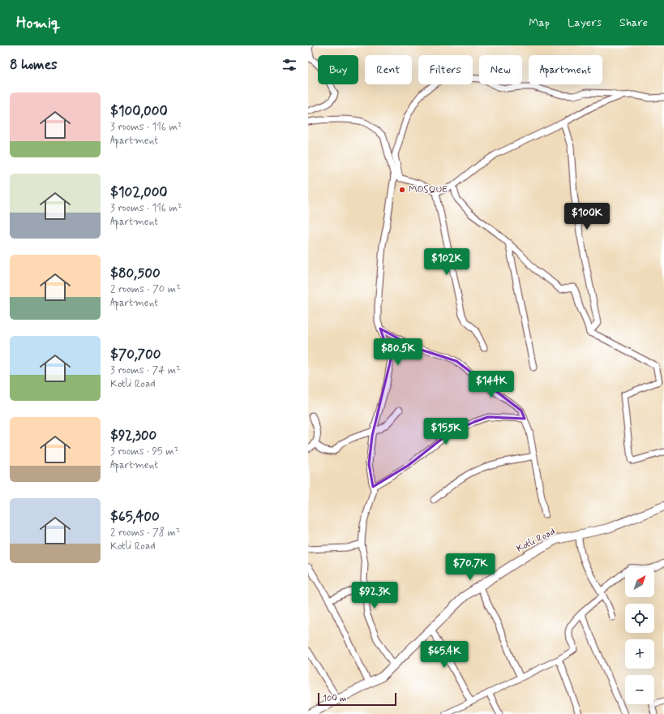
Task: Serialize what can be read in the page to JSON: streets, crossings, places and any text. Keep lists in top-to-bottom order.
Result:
{
  "streets": {
    "main road": ["Kotli Road"]
  },
  "places": ["MOSQUE"],
  "scale_bar": "100 m",
  "north": "top right",
  "page": {
    "header": "Homiq",
    "nav": ["Map", "Layers", "Share"],
    "heading": "8 homes",
    "chip": [
      "Buy",
      "Rent",
      "Filters",
      "New",
      "Apartment"
    ],
    "list": [
      {
        "name": "$100,000",
        "note": "3 rooms · 116 m² · Apartment"
      },
      {
        "name": "$102,000",
        "note": "3 rooms · 116 m² · Apartment"
      },
      {
        "name": "$80,500",
        "note": "2 rooms · 70 m² · Apartment"
      },
      {
        "name": "$70,700",
        "note": "3 rooms · 74 m² · Kotli Road"
      },
      {
        "name": "$92,300",
        "note": "3 rooms · 95 m² · Apartment"
      },
      {
        "name": "$65,400",
        "note": "2 rooms · 78 m² · Kotli Road"
      }
    ],
    "price": [
      "$100K",
      "$102K",
      "$80.5K",
      "$144K",
      "$155K",
      "$70.7K",
      "$92.3K",
      "$65.4K"
    ],
    "map_buttons": ["+", "−"],
    "scale": "100 m"
  }
}
